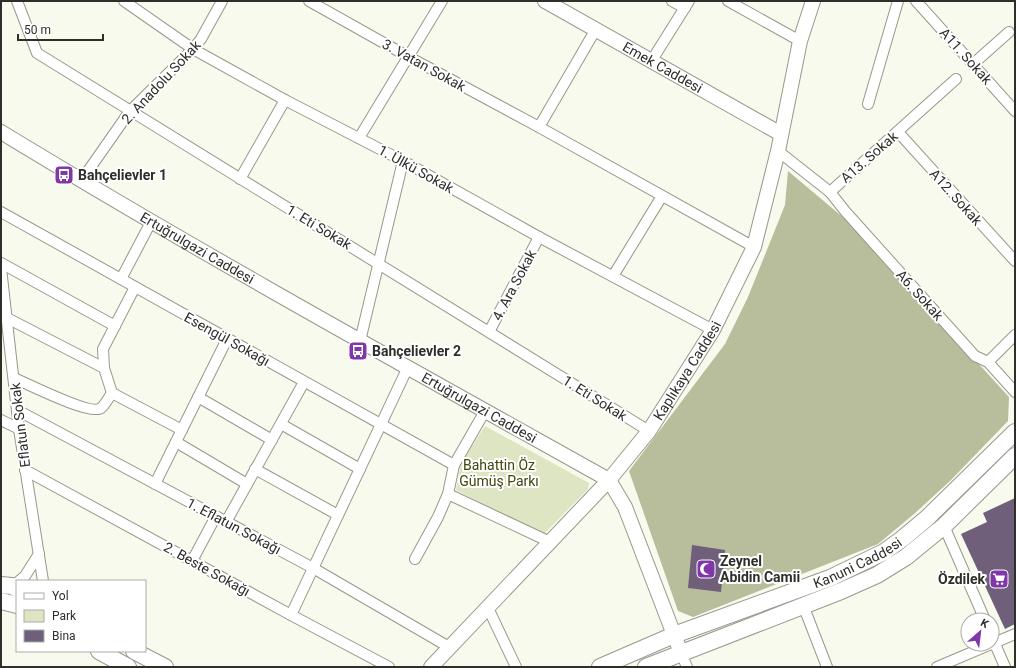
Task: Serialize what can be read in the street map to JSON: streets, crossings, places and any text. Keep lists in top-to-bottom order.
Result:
{
  "streets": {
    "main road": [
      "Emek Caddesi",
      "Ertuğrulgazi Caddesi",
      "Kaplıkaya Caddesi",
      "Kanuni Caddesi"
    ],
    "street": [
      "A11. Sokak",
      "3. Vatan Sokak",
      "2. Anadolu Sokak",
      "A13. Sokak",
      "1. Ülkü Sokak",
      "A12. Sokak",
      "1. Eti Sokak",
      "4. Ara Sokak",
      "A6. Sokak",
      "Esengül Sokağı",
      "Eflatun Sokak",
      "1. Eflatun Sokağı",
      "2. Beste Sokağı"
    ]
  },
  "crossings": [
    ["3. Vatan Sokak", "Kaplıkaya Caddesi"],
    ["Emek Caddesi", "Kaplıkaya Caddesi"],
    ["2. Anadolu Sokak", "1. Ülkü Sokak"],
    ["2. Anadolu Sokak", "1. Eti Sokak"],
    ["2. Anadolu Sokak", "Ertuğrulgazi Caddesi"],
    ["A13. Sokak", "A12. Sokak"],
    ["A13. Sokak", "A6. Sokak"],
    ["A13. Sokak", "Kaplıkaya Caddesi"],
    ["1. Ülkü Sokak", "4. Ara Sokak"],
    ["1. Ülkü Sokak", "Kaplıkaya Caddesi"],
    ["1. Eti Sokak", "4. Ara Sokak"],
    ["1. Eti Sokak", "Kaplıkaya Caddesi"],
    ["Ertuğrulgazi Caddesi", "Kaplıkaya Caddesi"],
    ["Kaplıkaya Caddesi", "1. Eflatun Sokağı"],
    ["Eflatun Sokak", "1. Eflatun Sokağı"],
    ["Eflatun Sokak", "2. Beste Sokağı"]
  ],
  "parks": ["Bahattin Öz Gümüş Parkı"],
  "places": {
    "bus stop": ["Bahçelievler 1", "Bahçelievler 2"],
    "mosque": ["Zeynel Abidin Camii"],
    "supermarket": ["Özdilek"]
  },
  "legend": ["Yol", "Park", "Bina"],
  "scale_bar": "50 m",
  "north": "top right"
}
